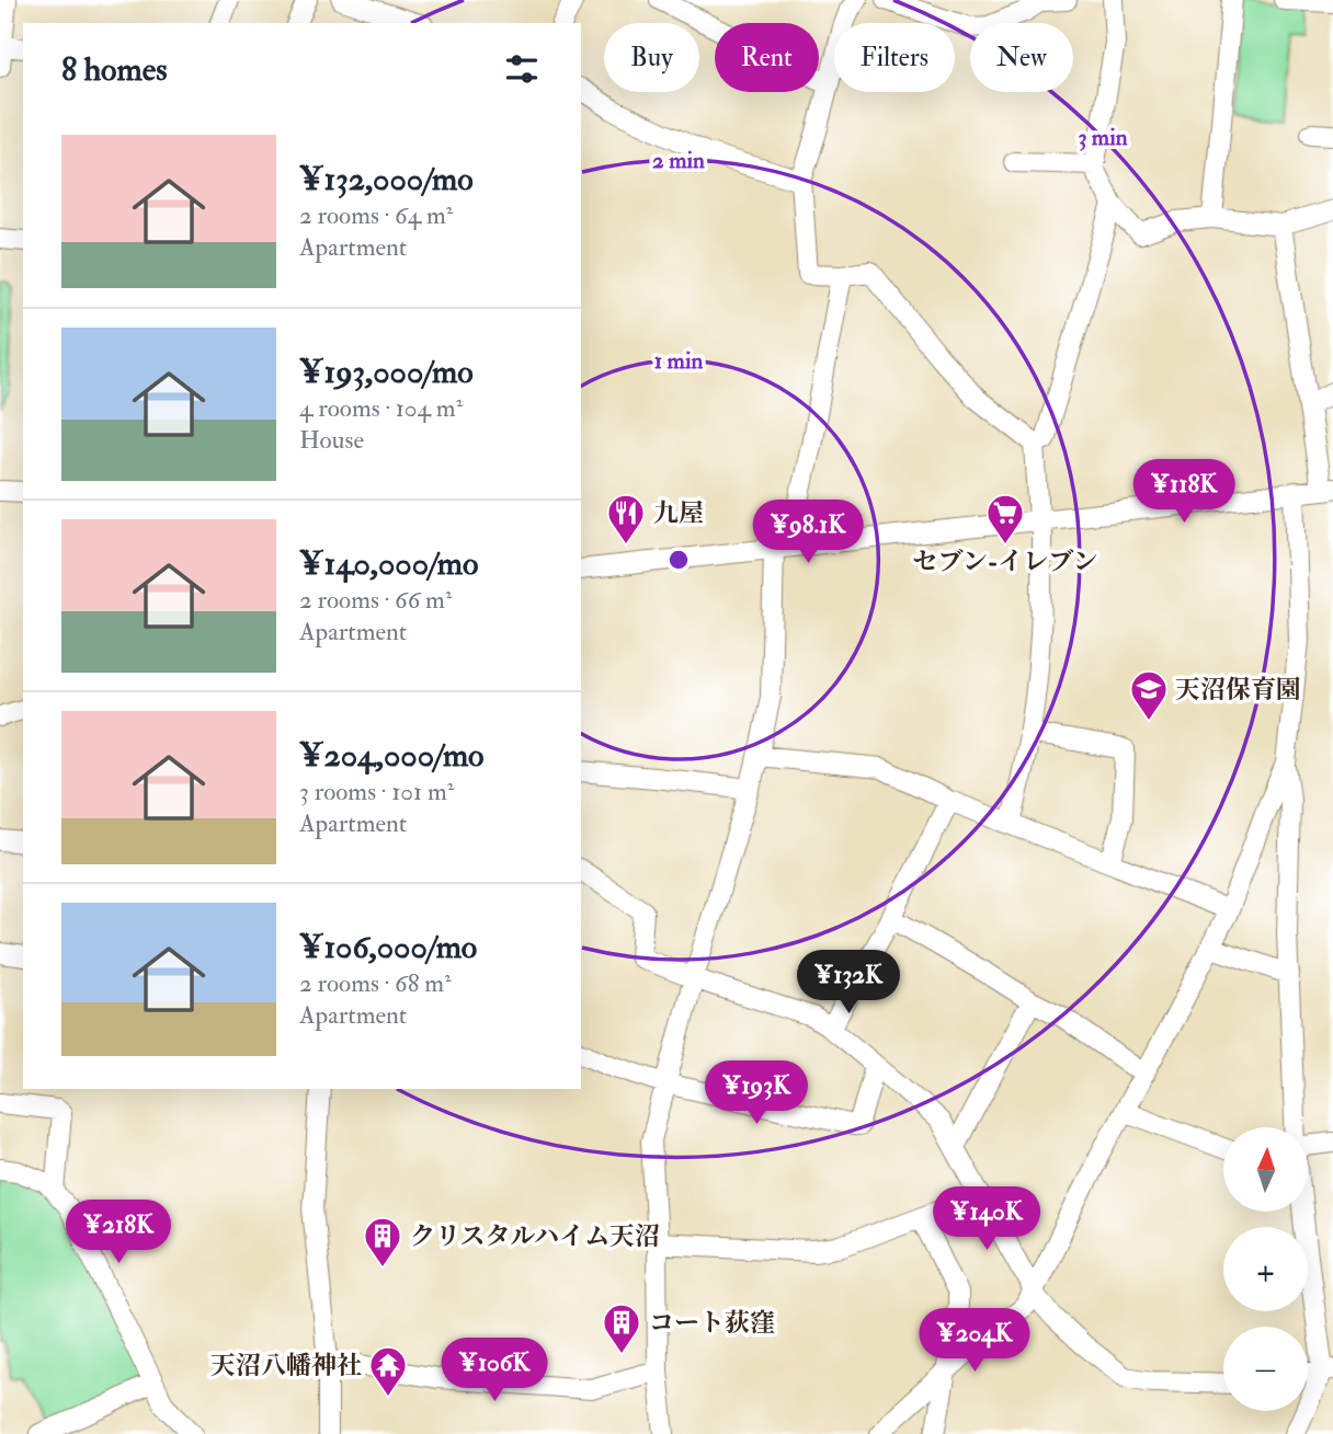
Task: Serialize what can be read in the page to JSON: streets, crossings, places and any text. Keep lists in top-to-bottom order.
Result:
{
  "places": {
    "restaurant": ["九屋"],
    "supermarket": ["セブン-イレブン"],
    "school or university": ["天沼保育園"],
    "building": ["クリスタルハイム天沼", "コート荻窪"],
    "temple": ["天沼八幡神社"]
  },
  "north": "top",
  "page": {
    "chip": [
      "Buy",
      "Rent",
      "Filters",
      "New"
    ],
    "heading": "8 homes",
    "list": [
      {
        "name": "¥132,000/mo",
        "note": "2 rooms · 64 m² · Apartment"
      },
      {
        "name": "¥193,000/mo",
        "note": "4 rooms · 104 m² · House"
      },
      {
        "name": "¥140,000/mo",
        "note": "2 rooms · 66 m² · Apartment"
      },
      {
        "name": "¥204,000/mo",
        "note": "3 rooms · 101 m² · Apartment"
      },
      {
        "name": "¥106,000/mo",
        "note": "2 rooms · 68 m² · Apartment"
      }
    ],
    "price": [
      "¥118K",
      "¥98.1K",
      "¥132K",
      "¥193K",
      "¥140K",
      "¥218K",
      "¥204K",
      "¥106K"
    ],
    "map_buttons": ["+", "−"]
  },
  "rings": ["3 min", "2 min", "1 min"]
}
